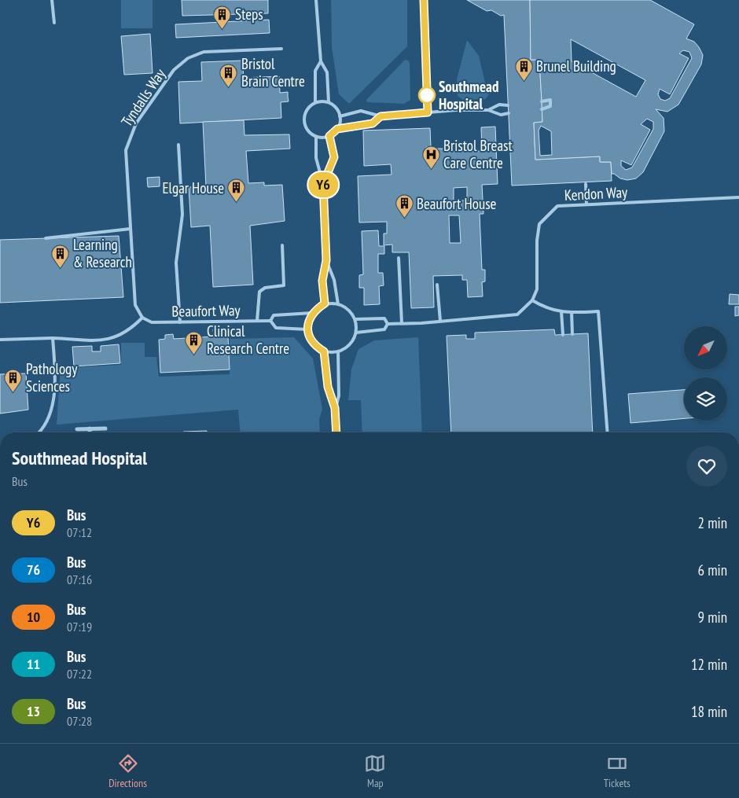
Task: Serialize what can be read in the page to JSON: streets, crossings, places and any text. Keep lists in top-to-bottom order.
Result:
{
  "streets": {
    "lane": ["Tyndalls Way", "Kendon Way", "Beaufort Way"]
  },
  "crossings": [
    ["Tyndalls Way", "Beaufort Way"]
  ],
  "places": {
    "building": [
      "Steps",
      "Brunel Building",
      "Bristol Brain Centre",
      "Elgar House",
      "Beaufort House",
      "Learning & Research",
      "Clinical Research Centre",
      "Pathology Sciences"
    ],
    "other": ["Southmead Hospital"],
    "hospital": ["Bristol Breast Care Centre"]
  },
  "lines": ["bus line Y6"],
  "north": "bottom left",
  "page": {
    "on_map": "Y6",
    "heading": ["Southmead Hospital", "Bus"],
    "list": [
      {
        "mark": "Y6",
        "name": "Bus",
        "note": "07:12",
        "value": "2 min"
      },
      {
        "mark": "76",
        "name": "Bus",
        "note": "07:16",
        "value": "6 min"
      },
      {
        "mark": "10",
        "name": "Bus",
        "note": "07:19",
        "value": "9 min"
      },
      {
        "mark": "11",
        "name": "Bus",
        "note": "07:22",
        "value": "12 min"
      },
      {
        "mark": "13",
        "name": "Bus",
        "note": "07:28",
        "value": "18 min"
      }
    ],
    "tabs": ["Directions", "Map", "Tickets"]
  }
}
